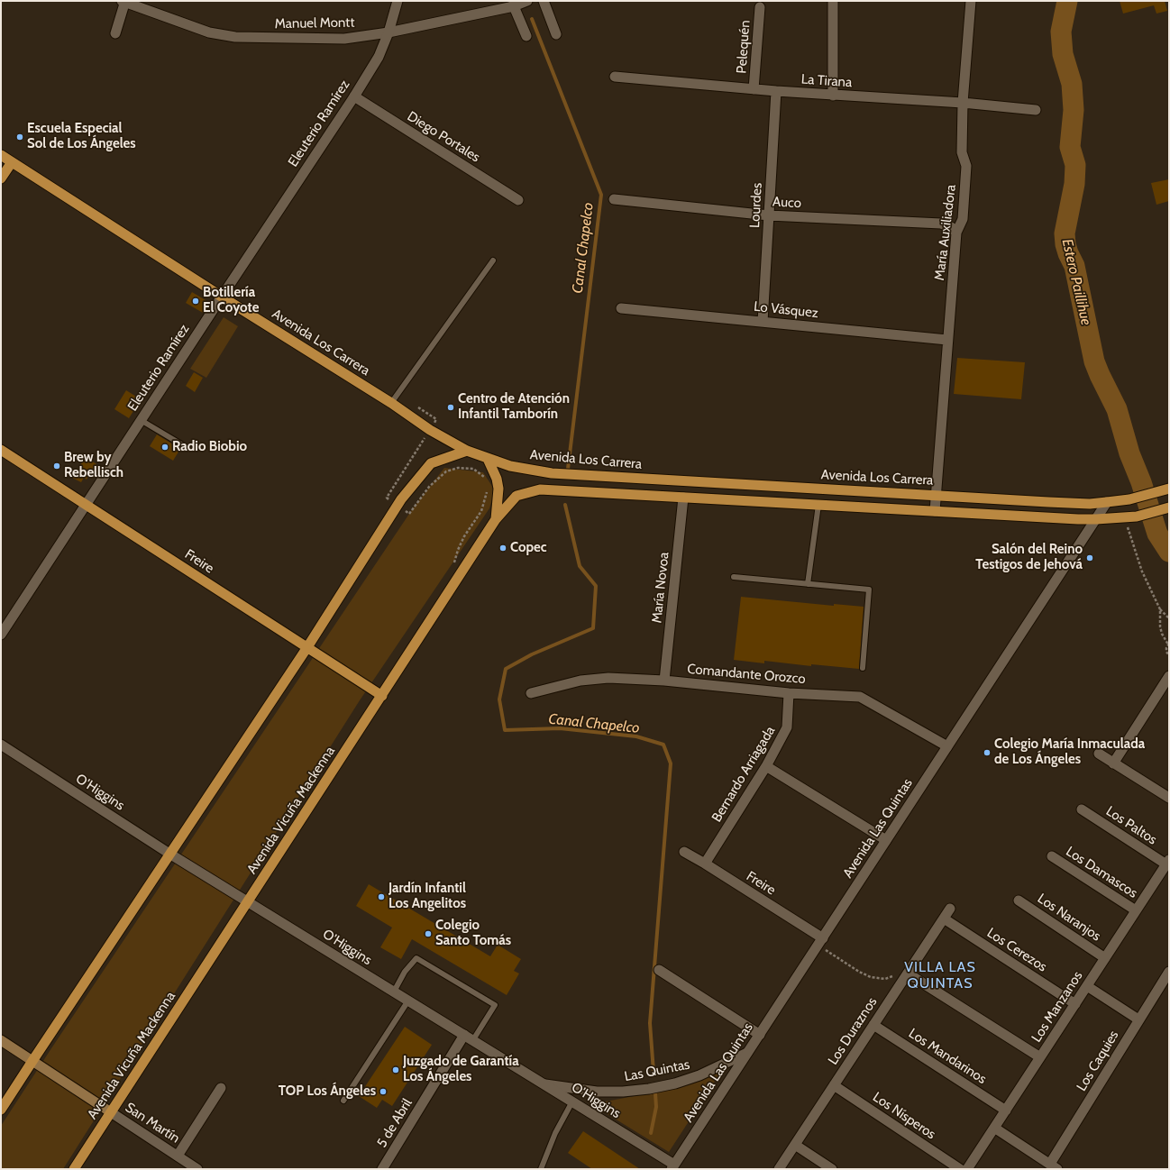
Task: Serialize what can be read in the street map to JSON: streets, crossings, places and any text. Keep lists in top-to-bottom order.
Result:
{
  "streets": {
    "main road": [
      "Avenida Los Carrera",
      "Freire",
      "Avenida Vicuña Mackenna",
      "San Martín"
    ],
    "street": [
      "Manuel Montt",
      "Pelequén",
      "La Tirana",
      "Eleuterio Ramírez",
      "Diego Portales",
      "Auco",
      "Lourdes",
      "María Auxiliadora",
      "Lo Vásquez",
      "María Novoa",
      "Comandante Orozco",
      "Bernardo Arriagada",
      "O'Higgins",
      "Los Paltos",
      "Avenida Las Quintas",
      "Los Damascos",
      "Los Naranjos",
      "Los Cerezos",
      "Los Manzanos",
      "Los Duraznos",
      "Los Mandarinos",
      "Los Caquies",
      "Las Quintas",
      "Los Nísperos",
      "5 de Abril"
    ]
  },
  "crossings": [
    ["Manuel Montt", "Eleuterio Ramírez"],
    ["Pelequén", "La Tirana"],
    ["La Tirana", "Lourdes"],
    ["La Tirana", "María Auxiliadora"],
    ["Eleuterio Ramírez", "Diego Portales"],
    ["Eleuterio Ramírez", "Avenida Los Carrera"],
    ["Eleuterio Ramírez", "Freire"],
    ["Auco", "Lourdes"],
    ["Auco", "María Auxiliadora"],
    ["Lourdes", "Lo Vásquez"],
    ["María Auxiliadora", "Lo Vásquez"],
    ["María Auxiliadora", "Avenida Los Carrera"],
    ["Avenida Los Carrera", "Avenida Vicuña Mackenna"],
    ["Avenida Los Carrera", "Avenida Las Quintas"],
    ["Freire", "Bernardo Arriagada"],
    ["Freire", "Avenida Vicuña Mackenna"],
    ["Freire", "Avenida Las Quintas"],
    ["María Novoa", "Comandante Orozco"],
    ["Comandante Orozco", "Bernardo Arriagada"],
    ["Comandante Orozco", "Avenida Las Quintas"],
    ["O'Higgins", "Avenida Vicuña Mackenna"],
    ["O'Higgins", "Avenida Las Quintas"],
    ["O'Higgins", "Las Quintas"],
    ["O'Higgins", "5 de Abril"],
    ["Avenida Vicuña Mackenna", "San Martín"],
    ["Los Paltos", "Los Manzanos"],
    ["Avenida Las Quintas", "Las Quintas"],
    ["Los Damascos", "Los Manzanos"],
    ["Los Naranjos", "Los Manzanos"],
    ["Los Cerezos", "Los Manzanos"],
    ["Los Cerezos", "Los Duraznos"],
    ["Los Manzanos", "Los Mandarinos"],
    ["Los Duraznos", "Los Mandarinos"],
    ["Los Duraznos", "Los Nísperos"]
  ],
  "districts": ["VILLA LAS QUINTAS"],
  "water": ["Canal Chapelco", "Estero Paillihue"],
  "places": [
    "Escuela Especial Sol de Los Ángeles",
    "Botillería El Coyote",
    "Centro de Atención Infantil Tamborín",
    "Radio Biobio",
    "Brew by Rebellisch",
    "Copec",
    "Salón del Reino Testigos de Jehová",
    "Colegio María Inmaculada de Los Ángeles",
    "Jardín Infantil Los Angelitos",
    "Colegio Santo Tomás",
    "Juzgado de Garantía Los Ángeles",
    "TOP Los Ángeles"
  ]
}
